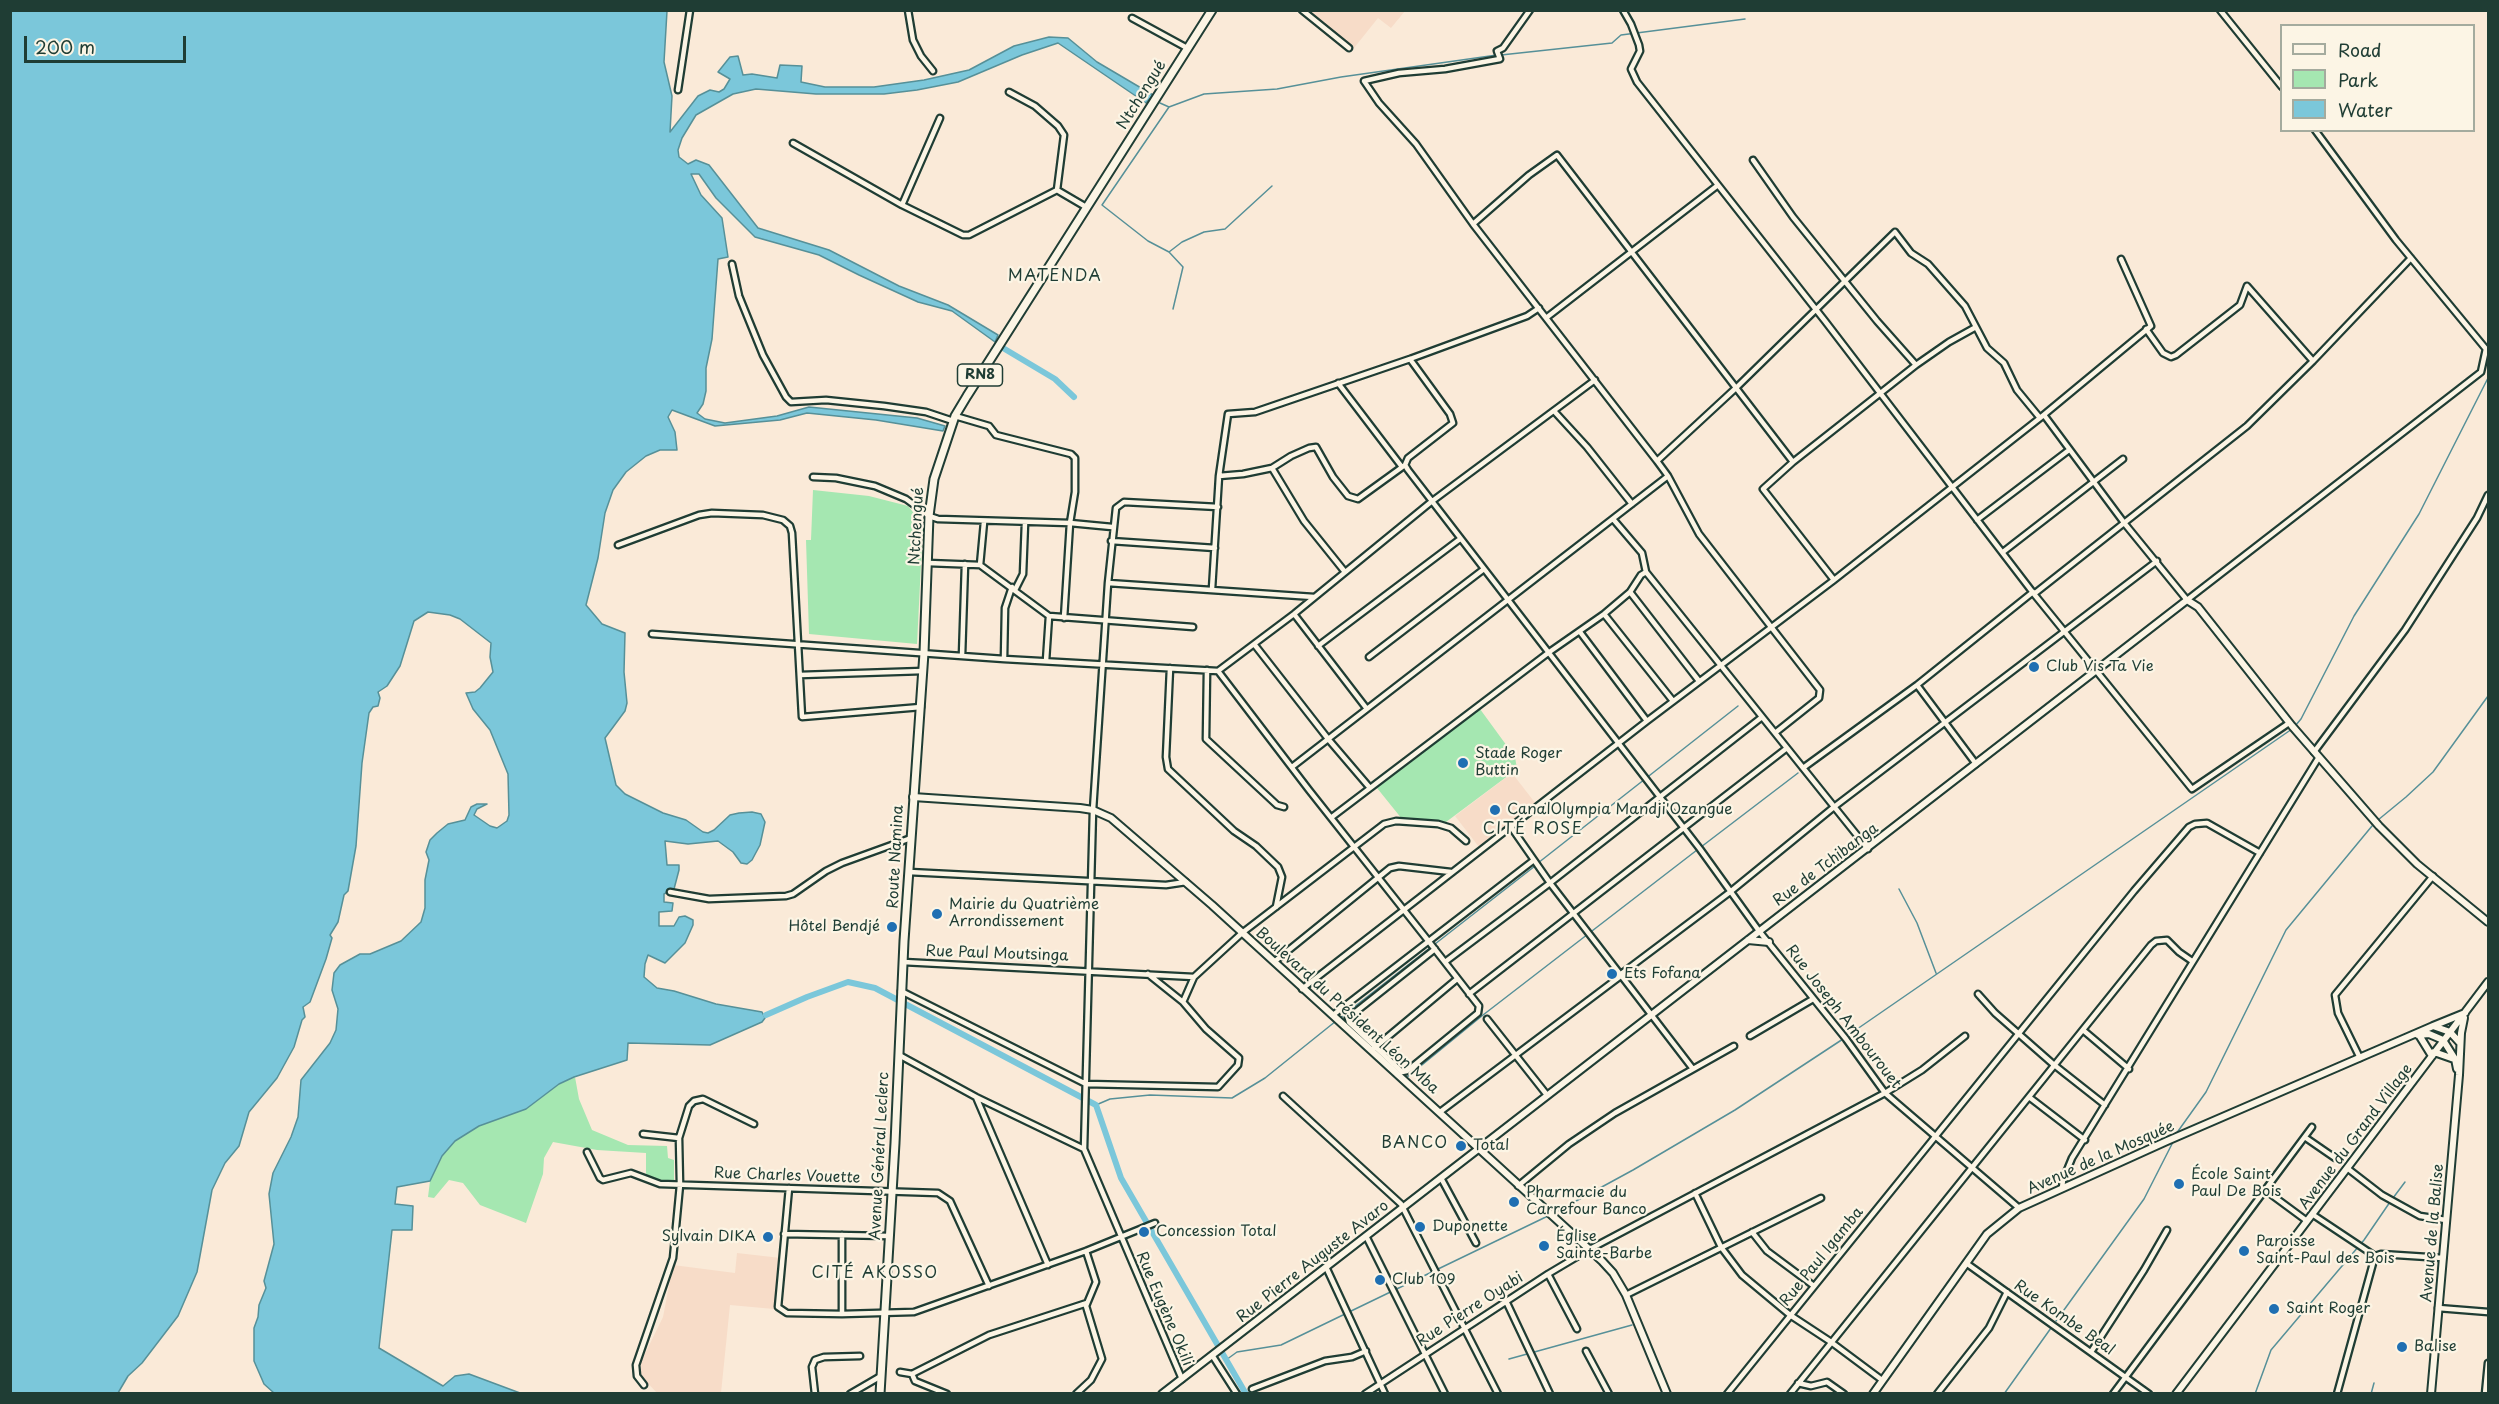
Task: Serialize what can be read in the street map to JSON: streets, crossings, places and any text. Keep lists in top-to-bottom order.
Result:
{
  "streets": {
    "main road": [
      "Ntchengué",
      "RN8",
      "Route Namina",
      "Avenue Général Leclerc"
    ],
    "street": [
      "Rue de Tchibanga",
      "Rue Paul Moutsinga",
      "Boulevard du Président Léon Mba",
      "Rue Joseph Ambourouet",
      "Avenue du Grand Village",
      "Avenue de la Mosquée",
      "Rue Charles Vouette",
      "Avenue de la Balise",
      "Rue Paul Igamba",
      "Rue Pierre Auguste Avaro",
      "Rue Eugène Okili",
      "Rue Pierre Oyabi",
      "Rue Kombe Beal"
    ]
  },
  "crossings": [
    ["Ntchengué", "Route Namina"],
    ["Ntchengué", "Boulevard du Président Léon Mba"],
    ["Route Namina", "Rue Paul Moutsinga"],
    ["Route Namina", "Boulevard du Président Léon Mba"],
    ["Route Namina", "Avenue Général Leclerc"],
    ["Rue de Tchibanga", "Boulevard du Président Léon Mba"],
    ["Rue de Tchibanga", "Rue Joseph Ambourouet"],
    ["Rue de Tchibanga", "Rue Pierre Auguste Avaro"],
    ["Boulevard du Président Léon Mba", "Rue Pierre Auguste Avaro"],
    ["Boulevard du Président Léon Mba", "Rue Pierre Oyabi"],
    ["Rue Joseph Ambourouet", "Avenue de la Mosquée"],
    ["Rue Joseph Ambourouet", "Rue Paul Igamba"],
    ["Rue Joseph Ambourouet", "Rue Pierre Oyabi"],
    ["Avenue du Grand Village", "Avenue de la Mosquée"],
    ["Avenue du Grand Village", "Avenue de la Balise"],
    ["Avenue Général Leclerc", "Rue Charles Vouette"],
    ["Avenue de la Mosquée", "Avenue de la Balise"],
    ["Avenue de la Mosquée", "Rue Kombe Beal"],
    ["Rue Pierre Auguste Avaro", "Rue Eugène Okili"]
  ],
  "districts": [
    "MATENDA",
    "CITÉ ROSE",
    "BANCO",
    "CITÉ AKOSSO"
  ],
  "places": [
    "Club Vis Ta Vie",
    "Stade Roger Buttin",
    "CanalOlympia Mandji'Ozangue",
    "Mairie du Quatrième Arrondissement",
    "Hôtel Bendjé",
    "Ets Fofana",
    "Total",
    "École Saint Paul De Bois",
    "Pharmacie du Carrefour Banco",
    "Duponette",
    "Concession Total",
    "Sylvain DIKA",
    "Église Sainte-Barbe",
    "Paroisse Saint-Paul des Bois",
    "Club 109",
    "Saint Roger",
    "Balise"
  ],
  "legend": ["Road", "Park", "Water"],
  "scale_bar": "200 m"
}
